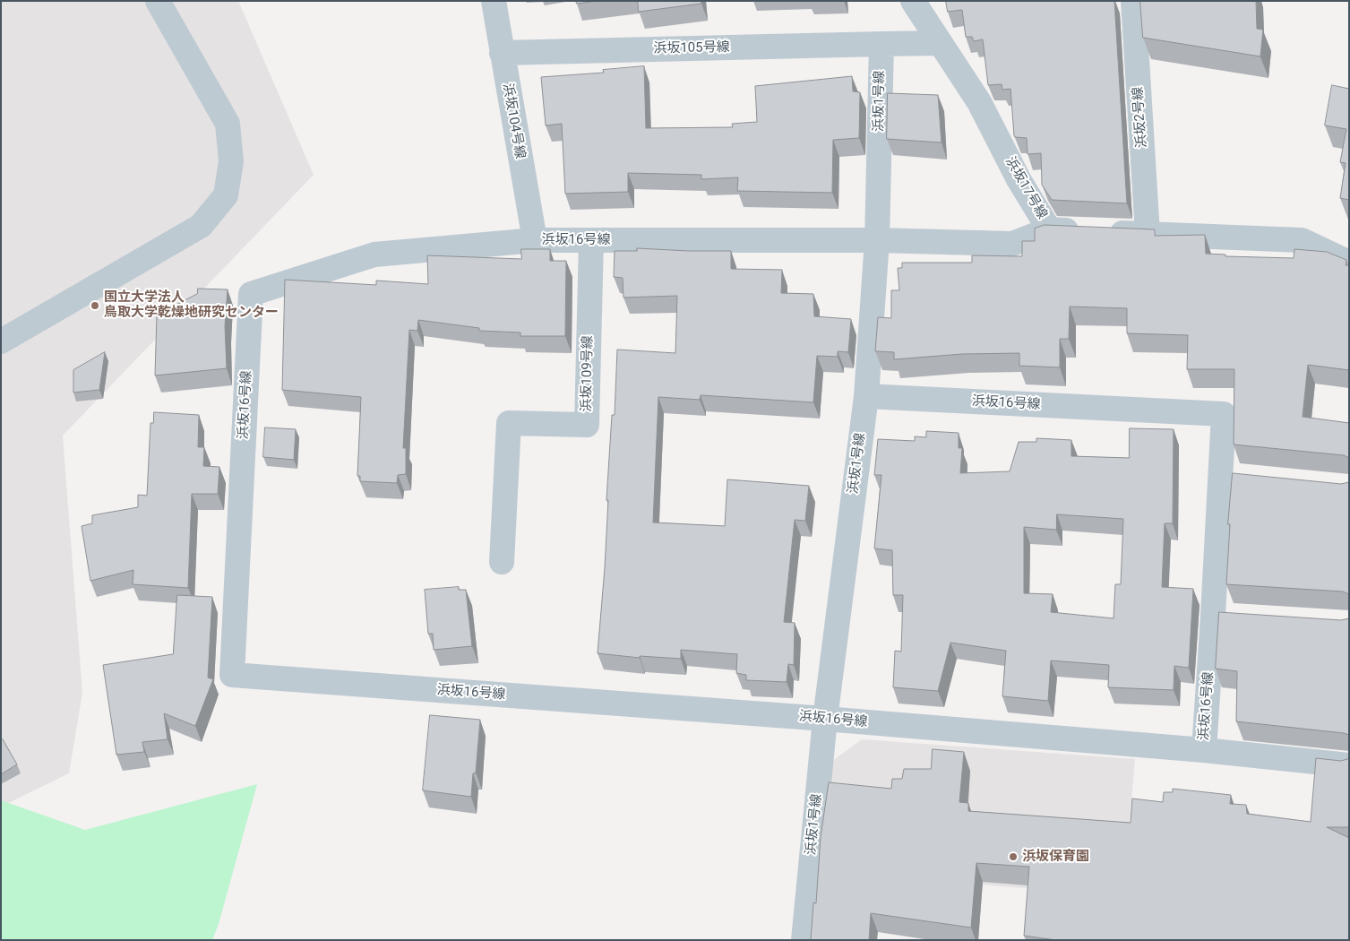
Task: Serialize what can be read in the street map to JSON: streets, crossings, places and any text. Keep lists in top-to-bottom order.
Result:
{
  "streets": {
    "street": [
      "浜坂105号線",
      "浜坂1号線",
      "浜坂2号線",
      "浜坂104号線",
      "浜坂17号線",
      "浜坂16号線",
      "浜坂109号線"
    ]
  },
  "crossings": [
    ["浜坂105号線", "浜坂1号線"],
    ["浜坂105号線", "浜坂104号線"],
    ["浜坂1号線", "浜坂16号線"],
    ["浜坂2号線", "浜坂17号線"],
    ["浜坂104号線", "浜坂16号線"],
    ["浜坂17号線", "浜坂16号線"],
    ["浜坂16号線", "浜坂109号線"]
  ],
  "places": ["国立大学法人 鳥取大学乾燥地研究センター", "浜坂保育園"]
}
